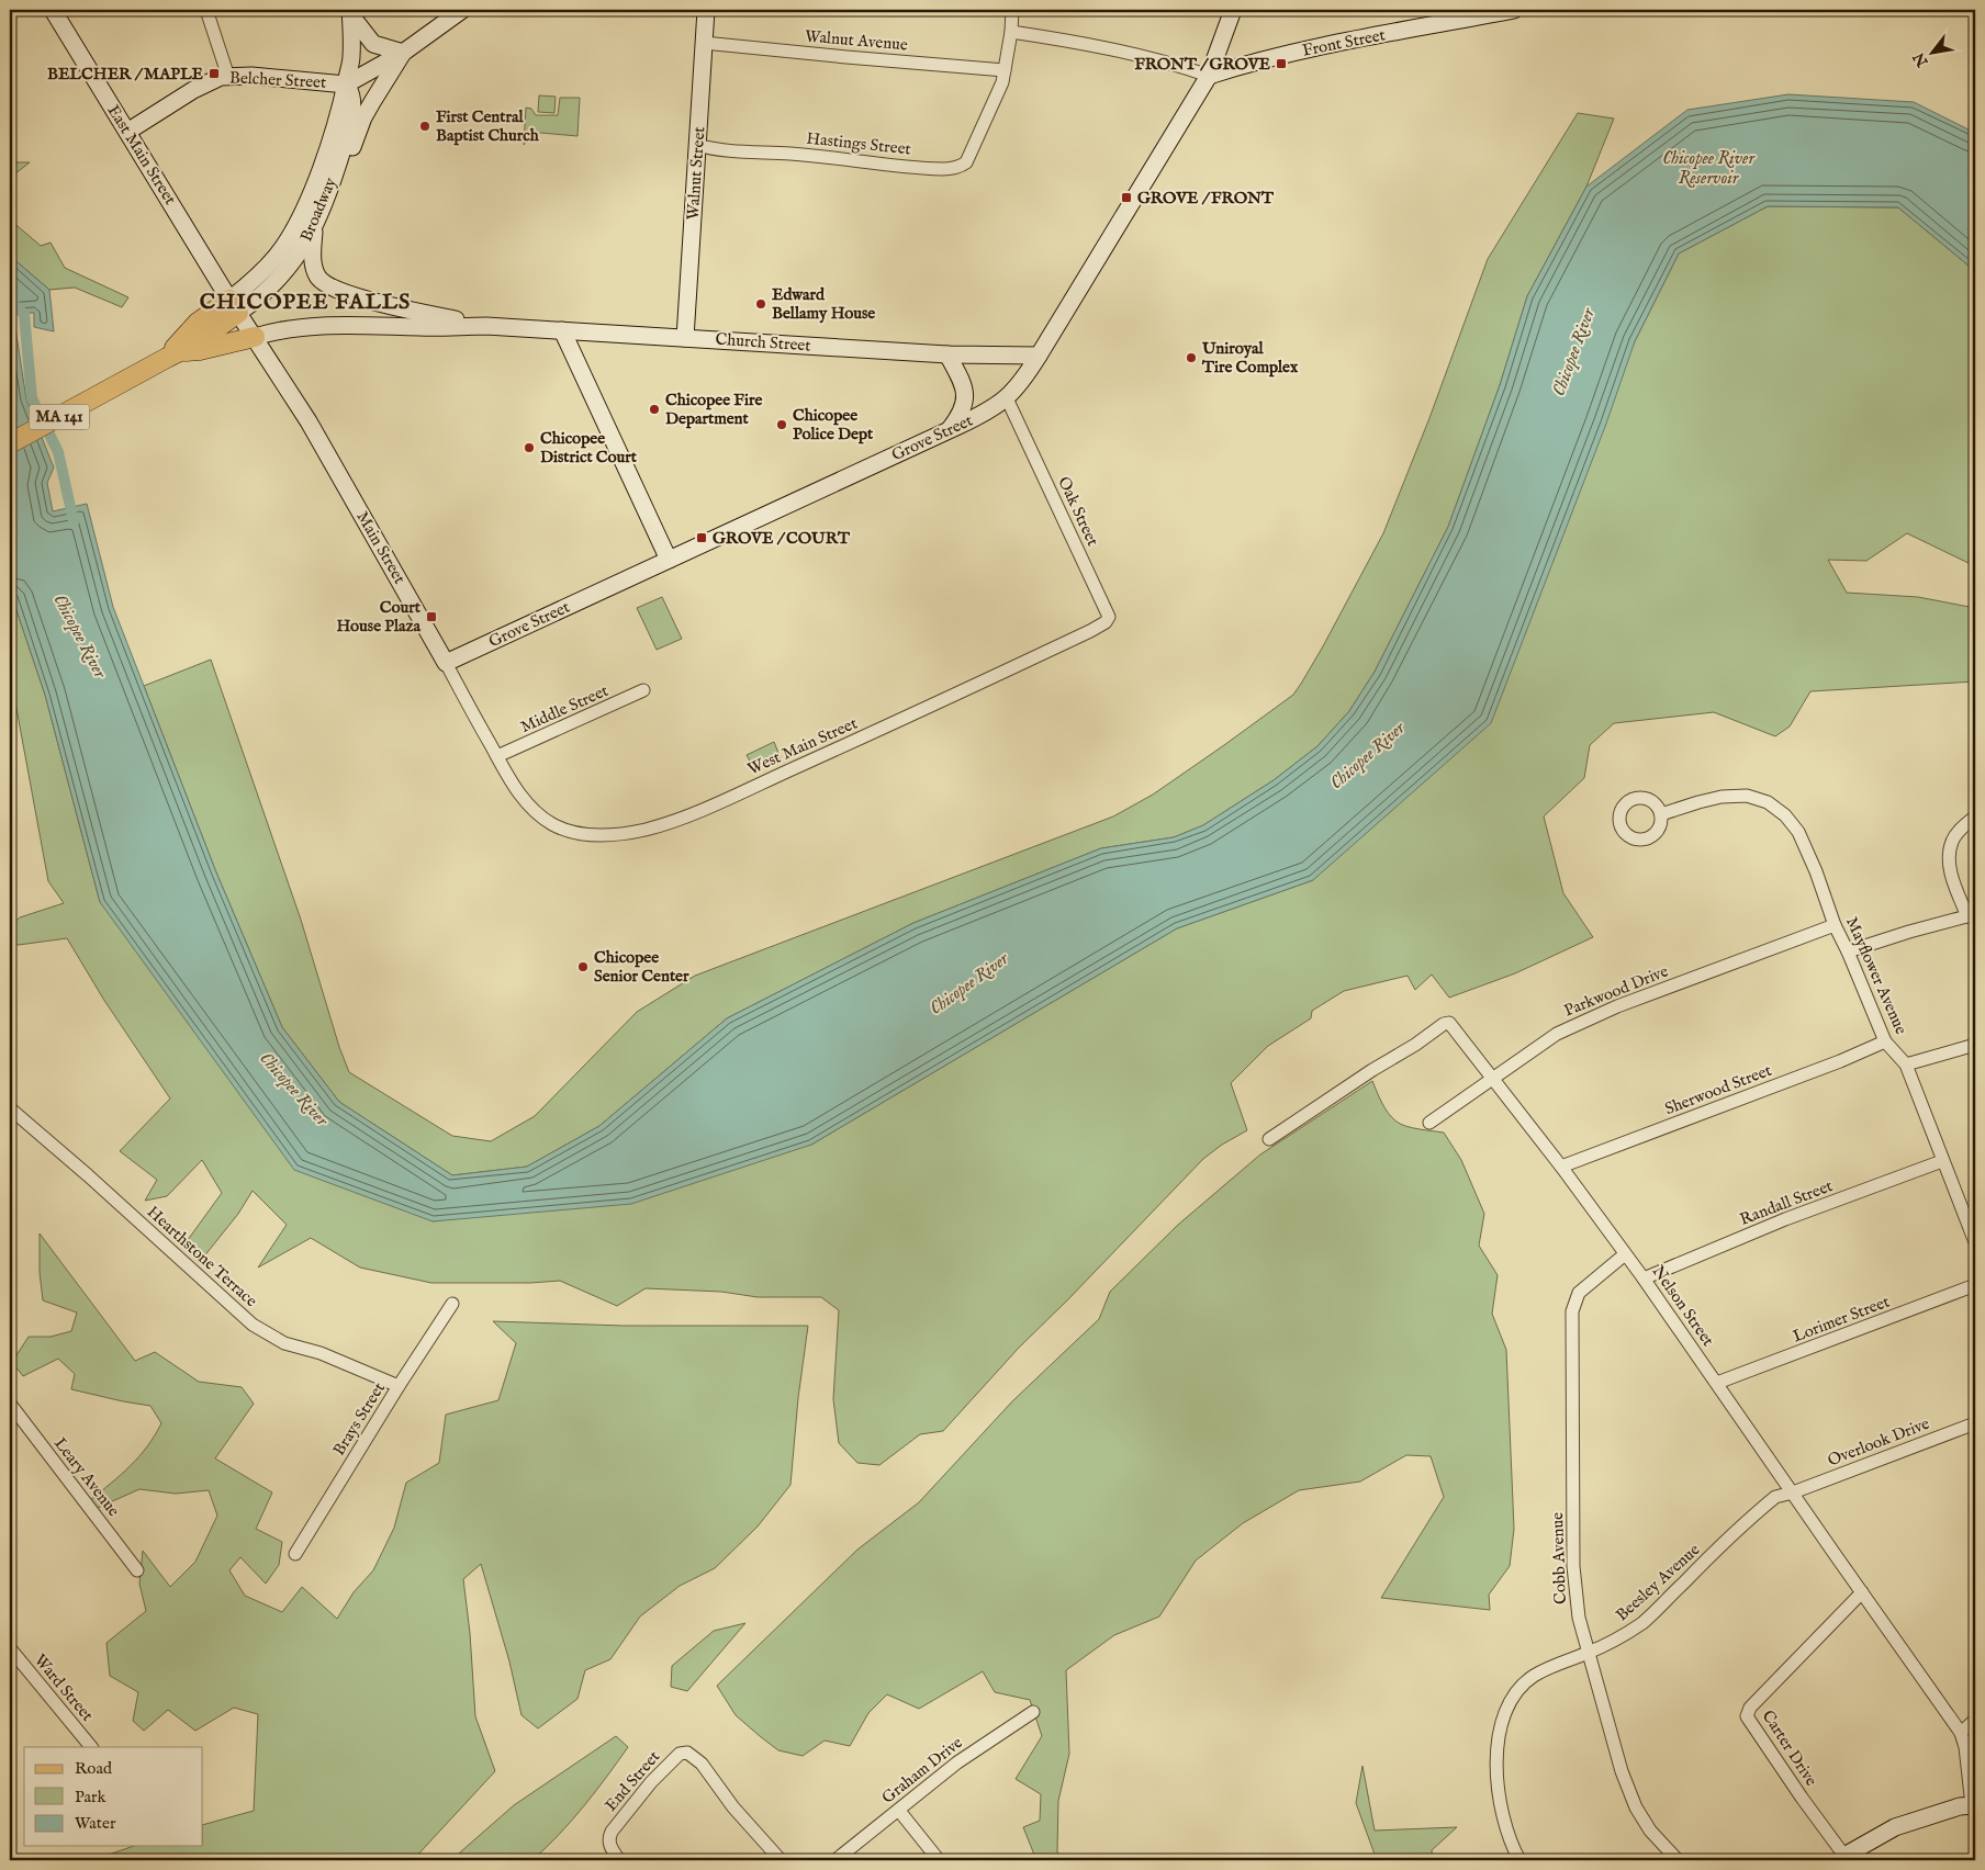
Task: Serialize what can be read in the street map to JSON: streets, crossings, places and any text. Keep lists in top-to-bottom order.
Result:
{
  "streets": {
    "main road": [
      "Front Street",
      "Belcher Street",
      "East Main Street",
      "Walnut Street",
      "Broadway",
      "Church Street",
      "MA 141",
      "Grove Street",
      "Main Street"
    ],
    "street": [
      "Walnut Avenue",
      "Hastings Street",
      "Oak Street",
      "Middle Street",
      "West Main Street",
      "Mayflower Avenue",
      "Parkwood Drive",
      "Sherwood Street",
      "Randall Street",
      "Hearthstone Terrace",
      "Nelson Street",
      "Lorimer Street",
      "Brays Street",
      "Overlook Drive",
      "Leary Avenue",
      "Cobb Avenue",
      "Beesley Avenue",
      "Ward Street",
      "Carter Drive",
      "Graham Drive",
      "End Street"
    ]
  },
  "crossings": [
    ["Walnut Avenue", "Hastings Street"],
    ["Walnut Avenue", "Walnut Street"],
    ["Front Street", "Grove Street"],
    ["Belcher Street", "East Main Street"],
    ["Belcher Street", "Broadway"],
    ["Hastings Street", "Walnut Street"],
    ["East Main Street", "Broadway"],
    ["East Main Street", "MA 141"],
    ["East Main Street", "Main Street"],
    ["Walnut Street", "Church Street"],
    ["Broadway", "Church Street"],
    ["Broadway", "MA 141"],
    ["Broadway", "Main Street"],
    ["Church Street", "Grove Street"],
    ["Church Street", "Main Street"],
    ["MA 141", "Main Street"],
    ["Grove Street", "Oak Street"],
    ["Grove Street", "Main Street"],
    ["Oak Street", "West Main Street"],
    ["Main Street", "Middle Street"],
    ["Main Street", "West Main Street"],
    ["Mayflower Avenue", "Parkwood Drive"],
    ["Mayflower Avenue", "Sherwood Street"],
    ["Mayflower Avenue", "Randall Street"],
    ["Parkwood Drive", "Nelson Street"],
    ["Sherwood Street", "Nelson Street"],
    ["Randall Street", "Nelson Street"],
    ["Hearthstone Terrace", "Brays Street"],
    ["Nelson Street", "Lorimer Street"],
    ["Nelson Street", "Overlook Drive"],
    ["Nelson Street", "Cobb Avenue"],
    ["Nelson Street", "Beesley Avenue"],
    ["Nelson Street", "Carter Drive"],
    ["Overlook Drive", "Beesley Avenue"],
    ["Cobb Avenue", "Beesley Avenue"]
  ],
  "districts": ["CHICOPEE FALLS"],
  "water": ["Chicopee River Reservoir", "Chicopee River"],
  "places": {
    "transit": [
      "FRONT / GROVE",
      "BELCHER / MAPLE",
      "GROVE / FRONT",
      "GROVE / COURT",
      "Court House Plaza"
    ],
    "other": [
      "First Central Baptist Church",
      "Edward Bellamy House",
      "Uniroyal Tire Complex",
      "Chicopee Fire Department",
      "Chicopee Police Dept",
      "Chicopee District Court",
      "Chicopee Senior Center"
    ]
  },
  "legend": ["Road", "Park", "Water"],
  "north": "bottom left"
}
